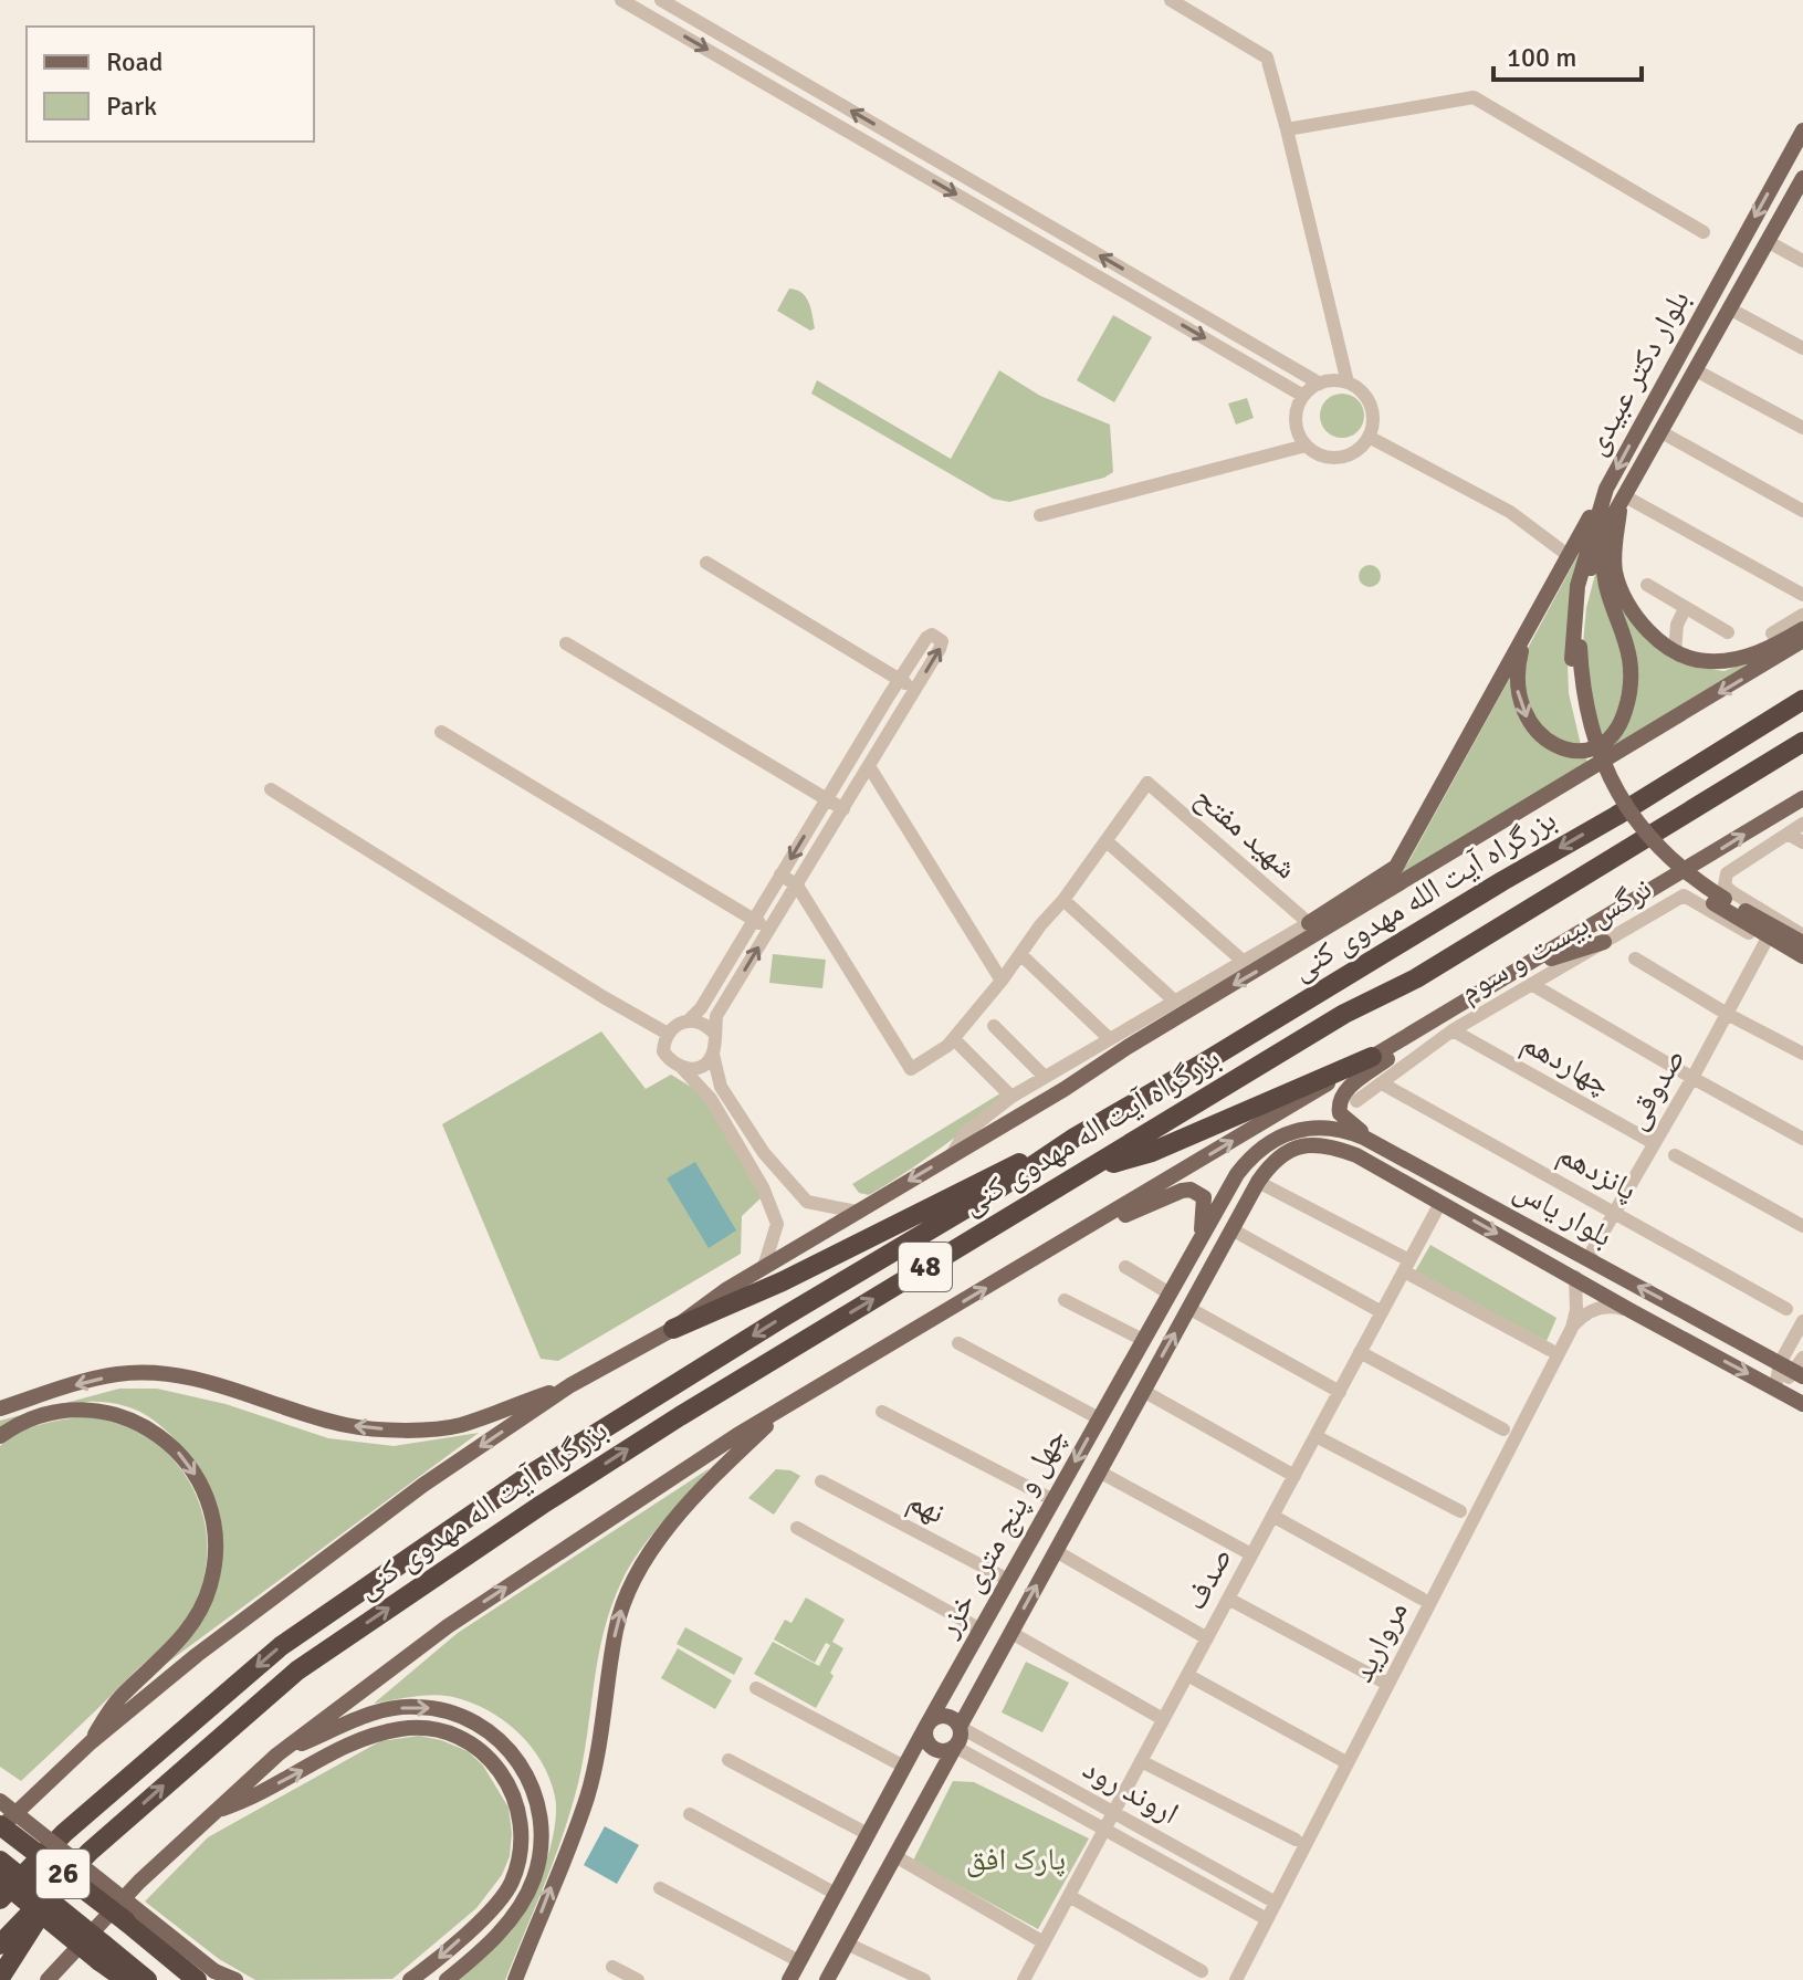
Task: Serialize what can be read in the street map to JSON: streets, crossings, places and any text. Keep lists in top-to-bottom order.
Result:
{
  "streets": {
    "highway": [
      "بزرگراه آیت الله مهدوی کنی",
      "بزرگراه آیت اله مهدوی کنی",
      "48",
      "26"
    ],
    "main road": ["بلوار دکتر عبیدی", "بلوار یاس", "چهل و پنج متری خزر"],
    "street": [
      "شهید مفتح",
      "نرگس بیست و سوم",
      "چهاردهم",
      "صدوقی",
      "پانزدهم",
      "نهم",
      "صدف",
      "مروارید",
      "اروند رود"
    ]
  },
  "crossings": [
    ["بزرگراه آیت الله مهدوی کنی", "بزرگراه آیت اله مهدوی کنی"],
    ["نرگس بیست و سوم", "چهاردهم"],
    ["نرگس بیست و سوم", "صدوقی"],
    ["نرگس بیست و سوم", "پانزدهم"],
    ["چهاردهم", "صدوقی"],
    ["صدوقی", "پانزدهم"],
    ["صدوقی", "بلوار یاس"],
    ["بزرگراه آیت اله مهدوی کنی", "48"],
    ["بلوار یاس", "چهل و پنج متری خزر"],
    ["بلوار یاس", "صدف"],
    ["نهم", "چهل و پنج متری خزر"],
    ["چهل و پنج متری خزر", "اروند رود"],
    ["صدف", "اروند رود"],
    ["مروارید", "اروند رود"]
  ],
  "parks": ["پارک افق"],
  "legend": ["Road", "Park"],
  "scale_bar": "100 m"
}
